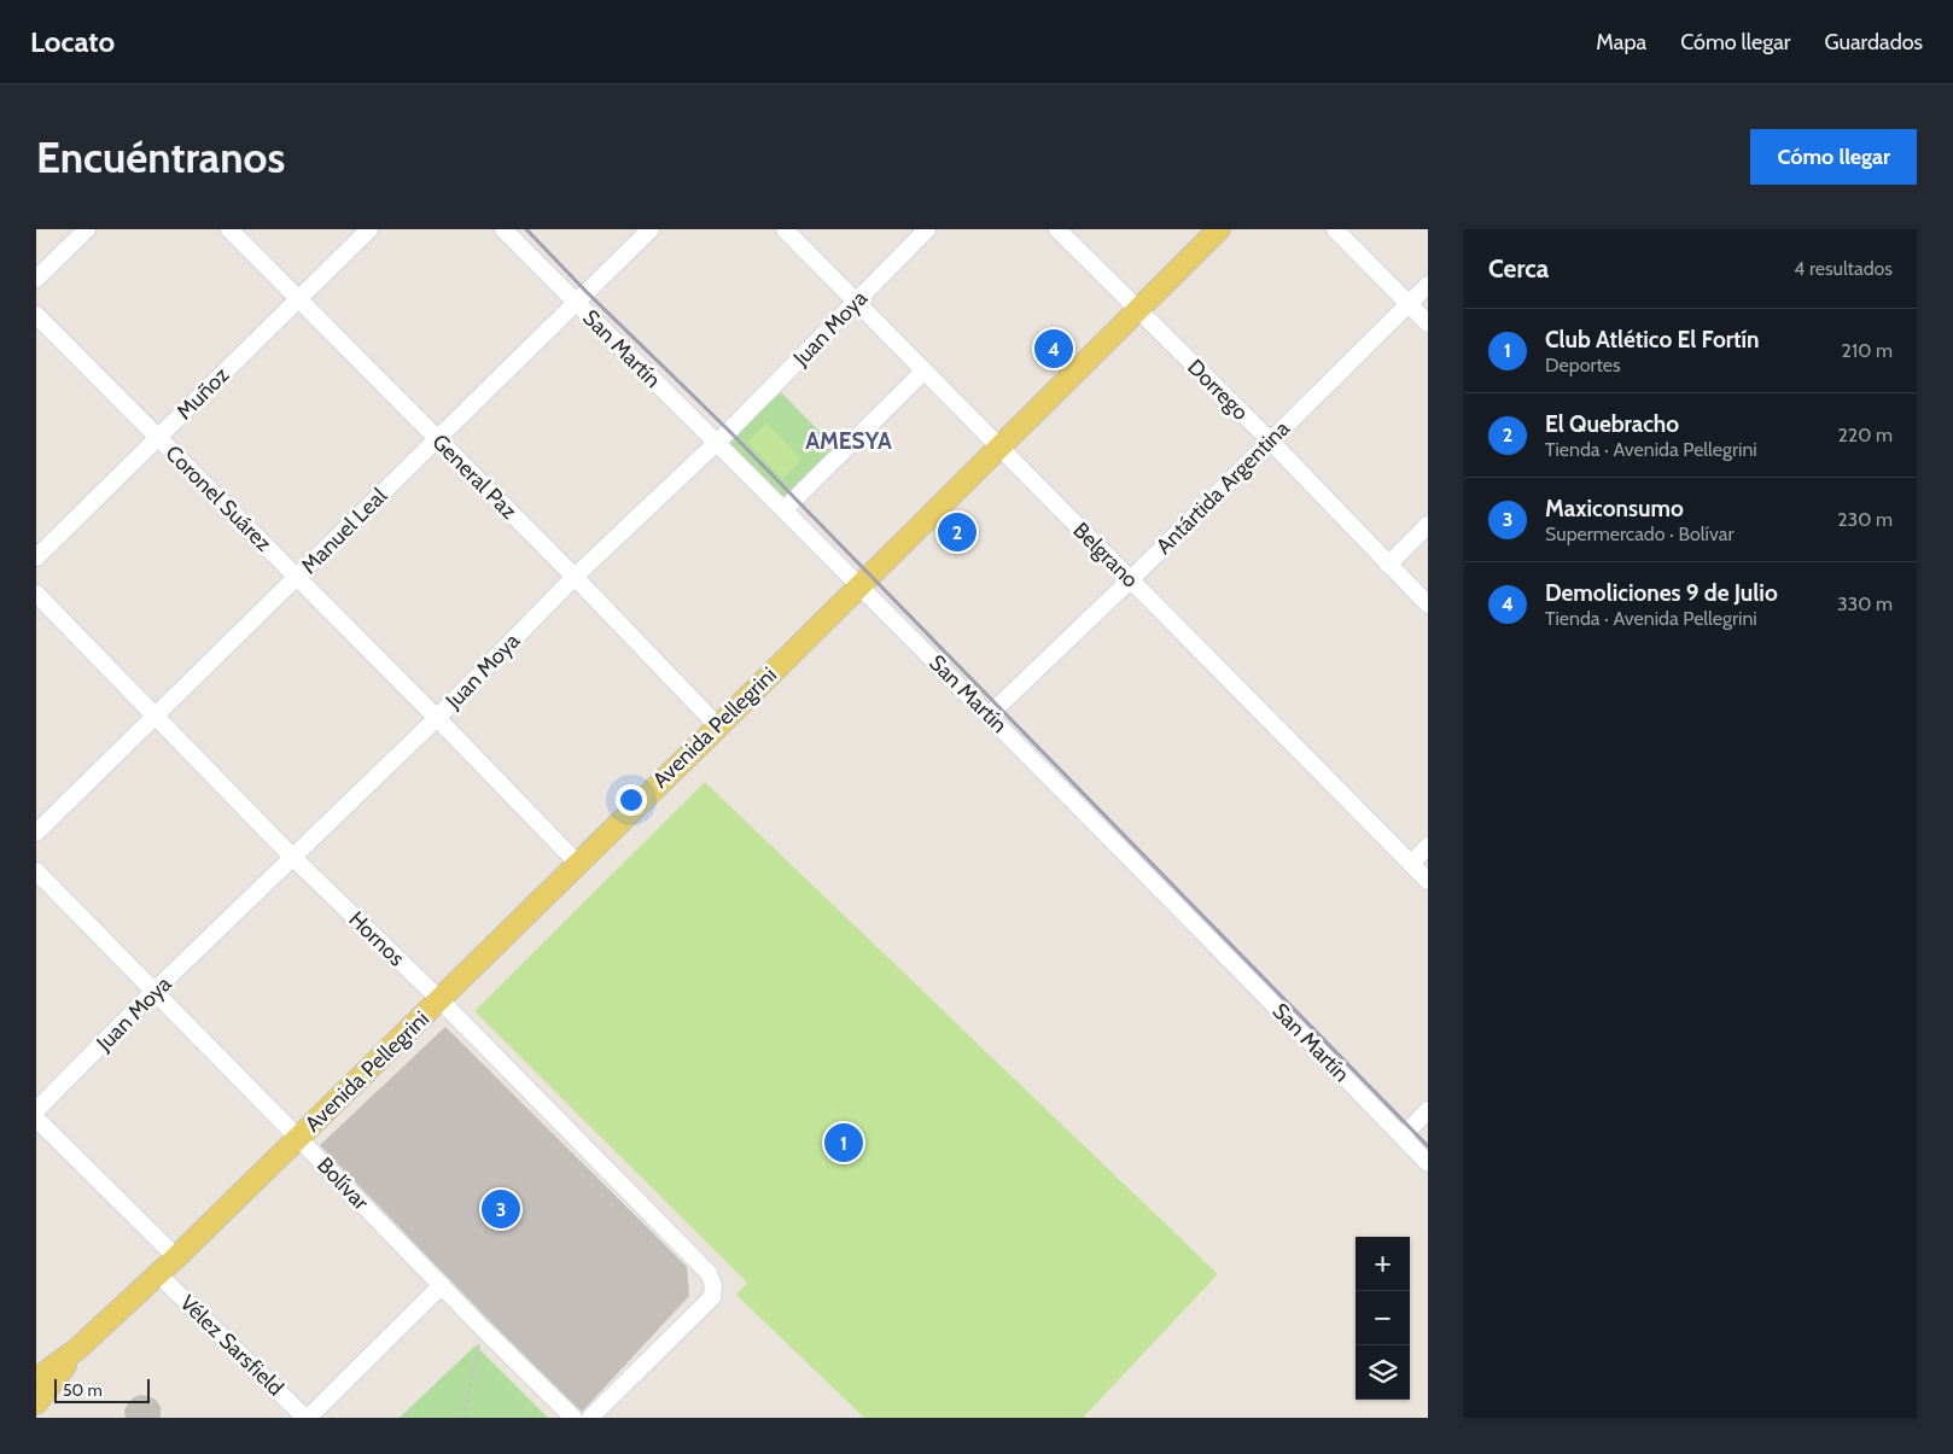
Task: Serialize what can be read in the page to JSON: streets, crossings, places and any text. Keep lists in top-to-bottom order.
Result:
{
  "streets": {
    "main road": ["Avenida Pellegrini"],
    "street": [
      "Juan Moya",
      "San Martín",
      "Dorrego",
      "Muñoz",
      "General Paz",
      "Antártida Argentina",
      "Coronel Suárez",
      "Manuel Leal",
      "Belgrano",
      "Hornos",
      "Bolívar",
      "Vélez Sarsfield"
    ]
  },
  "crossings": [
    ["Juan Moya", "San Martín"],
    ["Juan Moya", "General Paz"],
    ["Juan Moya", "Coronel Suárez"],
    ["Juan Moya", "Belgrano"],
    ["Juan Moya", "Hornos"],
    ["Juan Moya", "Bolívar"],
    ["San Martín", "Antártida Argentina"],
    ["San Martín", "Manuel Leal"],
    ["San Martín", "Avenida Pellegrini"],
    ["Dorrego", "Antártida Argentina"],
    ["Dorrego", "Avenida Pellegrini"],
    ["Muñoz", "General Paz"],
    ["Muñoz", "Coronel Suárez"],
    ["General Paz", "Manuel Leal"],
    ["General Paz", "Avenida Pellegrini"],
    ["Antártida Argentina", "Belgrano"],
    ["Coronel Suárez", "Manuel Leal"],
    ["Coronel Suárez", "Avenida Pellegrini"],
    ["Manuel Leal", "Hornos"],
    ["Belgrano", "Avenida Pellegrini"],
    ["Avenida Pellegrini", "Hornos"],
    ["Avenida Pellegrini", "Bolívar"],
    ["Avenida Pellegrini", "Vélez Sarsfield"]
  ],
  "districts": ["AMESYA"],
  "scale_bar": "50 m",
  "page": {
    "header": "Locato",
    "nav": ["Mapa", "Cómo llegar", "Guardados"],
    "buttons": "Cómo llegar",
    "title": "Encuéntranos",
    "heading": ["Cerca", "4 resultados"],
    "list": [
      {
        "mark": "1",
        "name": "Club Atlético El Fortín",
        "note": "Deportes",
        "value": "210 m"
      },
      {
        "mark": "2",
        "name": "El Quebracho",
        "note": "Tienda · Avenida Pellegrini",
        "value": "220 m"
      },
      {
        "mark": "3",
        "name": "Maxiconsumo",
        "note": "Supermercado · Bolívar",
        "value": "230 m"
      },
      {
        "mark": "4",
        "name": "Demoliciones 9 de Julio",
        "note": "Tienda · Avenida Pellegrini",
        "value": "330 m"
      }
    ],
    "pins": [
      "4",
      "2",
      "1",
      "3"
    ],
    "map_buttons": ["+", "−"],
    "scale": "50 m"
  }
}
